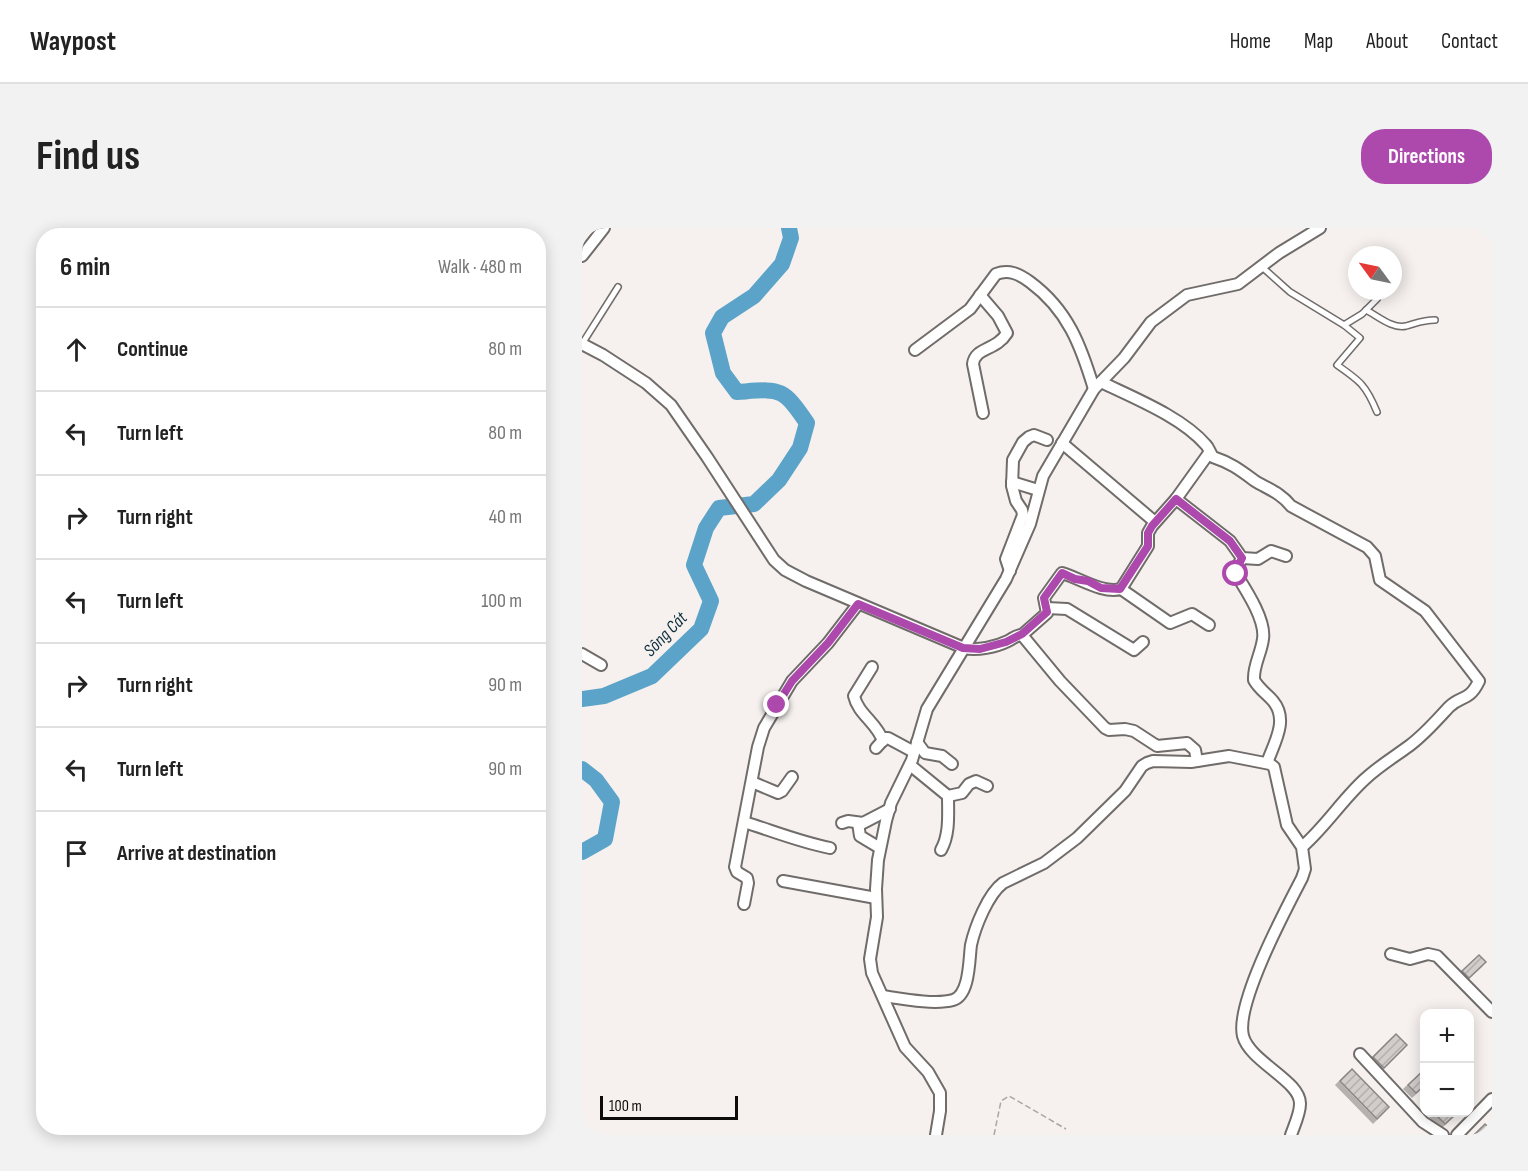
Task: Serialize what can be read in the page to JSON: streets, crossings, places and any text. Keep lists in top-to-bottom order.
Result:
{
  "water": ["Sông Cát"],
  "scale_bar": "100 m",
  "north": "top left",
  "page": {
    "header": "Waypost",
    "nav": [
      "Home",
      "Map",
      "About",
      "Contact"
    ],
    "buttons": "Directions",
    "title": "Find us",
    "heading": ["6 min", "Walk · 480 m"],
    "list": [
      ["Continue", "80 m"],
      ["Turn left", "80 m"],
      ["Turn right", "40 m"],
      ["Turn left", "100 m"],
      ["Turn right", "90 m"],
      ["Turn left", "90 m"],
      "Arrive at destination"
    ],
    "map_buttons": ["+", "−"],
    "scale": "100 m"
  }
}
